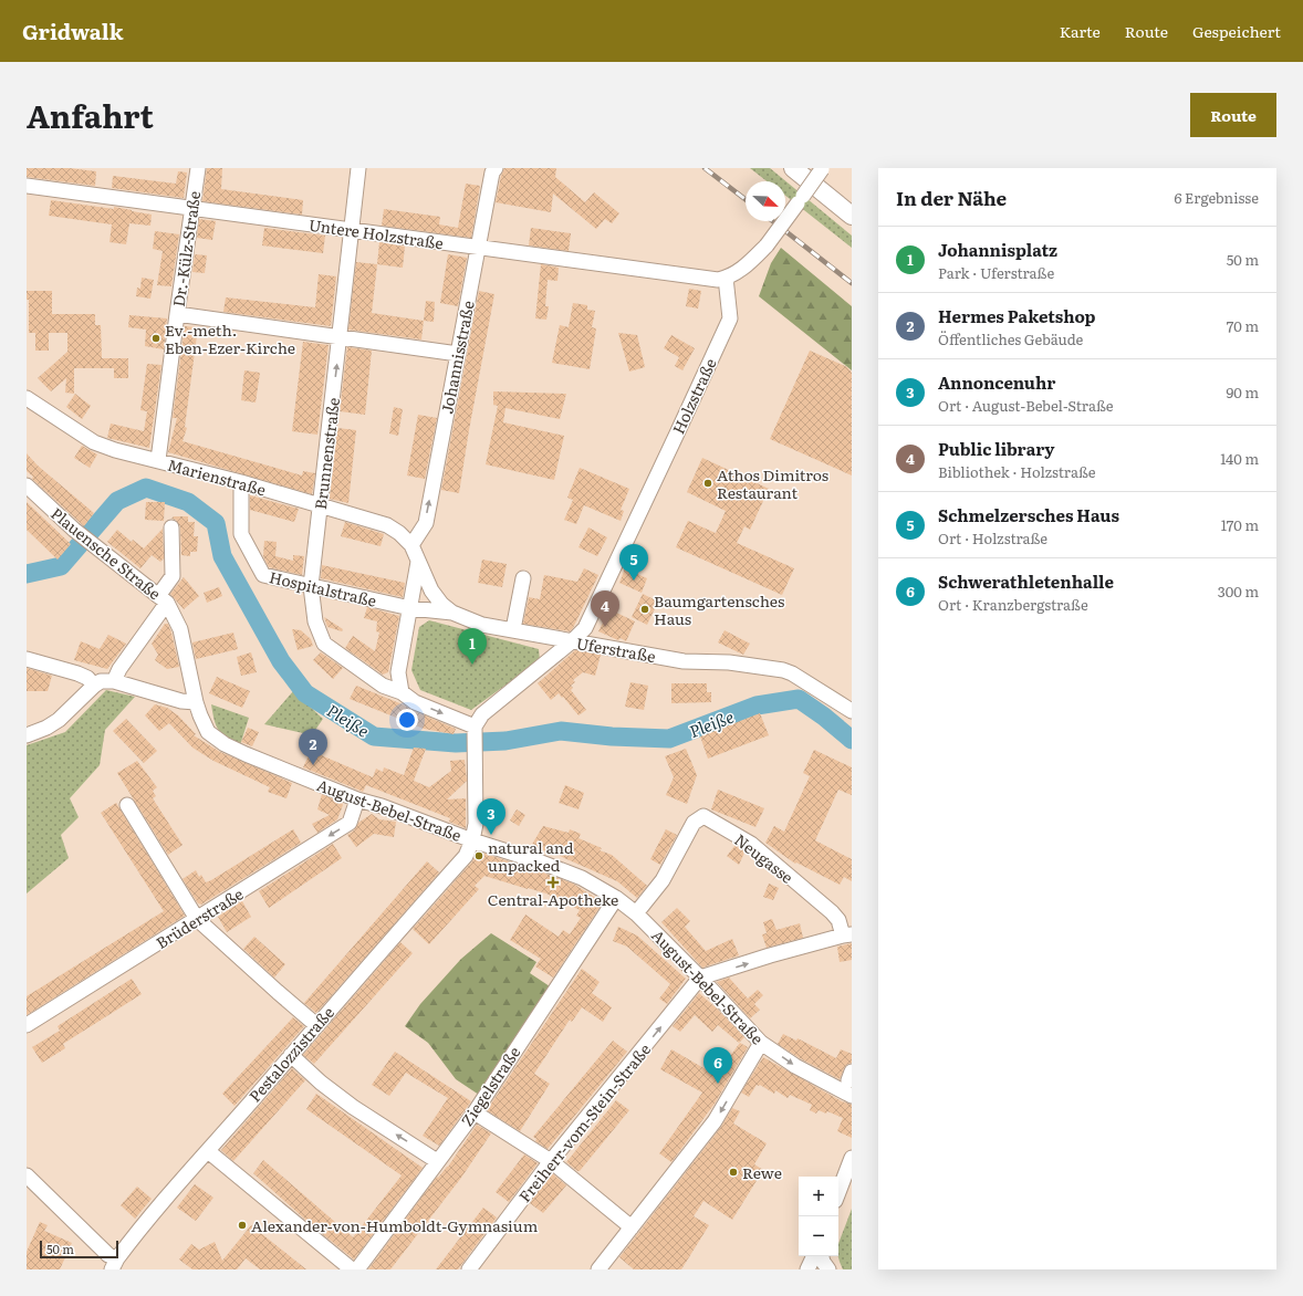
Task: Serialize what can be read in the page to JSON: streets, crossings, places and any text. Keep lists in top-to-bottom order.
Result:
{
  "streets": {
    "street": [
      "Untere Holzstraße",
      "Dr.-Külz-Straße",
      "Johannisstraße",
      "Holzstraße",
      "Brunnenstraße",
      "Marienstraße",
      "Plauensche Straße",
      "Hospitalstraße",
      "Uferstraße",
      "August-Bebel-Straße",
      "Neugasse",
      "Brüderstraße",
      "Pestalozzistraße",
      "Ziegelstraße",
      "Freiherr-vom-Stein-Straße"
    ]
  },
  "crossings": [
    ["Untere Holzstraße", "Dr.-Külz-Straße"],
    ["Untere Holzstraße", "Johannisstraße"],
    ["Untere Holzstraße", "Holzstraße"],
    ["Untere Holzstraße", "Brunnenstraße"],
    ["Dr.-Külz-Straße", "Marienstraße"],
    ["Johannisstraße", "Marienstraße"],
    ["Johannisstraße", "Uferstraße"],
    ["Holzstraße", "Brunnenstraße"],
    ["Holzstraße", "Uferstraße"],
    ["Holzstraße", "Pestalozzistraße"],
    ["Brunnenstraße", "Marienstraße"],
    ["Brunnenstraße", "Hospitalstraße"],
    ["Brunnenstraße", "Pestalozzistraße"],
    ["Marienstraße", "Hospitalstraße"],
    ["Marienstraße", "Uferstraße"],
    ["Plauensche Straße", "August-Bebel-Straße"],
    ["Hospitalstraße", "Uferstraße"],
    ["August-Bebel-Straße", "Neugasse"],
    ["August-Bebel-Straße", "Brüderstraße"],
    ["August-Bebel-Straße", "Pestalozzistraße"],
    ["August-Bebel-Straße", "Ziegelstraße"],
    ["August-Bebel-Straße", "Freiherr-vom-Stein-Straße"]
  ],
  "one_way": ["Johannisstraße", "Brüderstraße"],
  "water": ["Pleiße"],
  "places": {
    "other": [
      "Ev.-meth. Eben-Ezer-Kirche",
      "Athos Dimitros Restaurant",
      "Baumgartensches Haus",
      "natural and unpacked",
      "Rewe",
      "Alexander-von-Humboldt-Gymnasium"
    ],
    "health": ["Central-Apotheke"]
  },
  "scale_bar": "50 m",
  "north": "bottom right",
  "page": {
    "header": "Gridwalk",
    "nav": ["Karte", "Route", "Gespeichert"],
    "title": "Anfahrt",
    "buttons": "Route",
    "heading": ["In der Nähe", "6 Ergebnisse"],
    "list": [
      {
        "mark": "1",
        "name": "Johannisplatz",
        "note": "Park · Uferstraße",
        "value": "50 m"
      },
      {
        "mark": "2",
        "name": "Hermes Paketshop",
        "note": "Öffentliches Gebäude",
        "value": "70 m"
      },
      {
        "mark": "3",
        "name": "Annoncenuhr",
        "note": "Ort · August-Bebel-Straße",
        "value": "90 m"
      },
      {
        "mark": "4",
        "name": "Public library",
        "note": "Bibliothek · Holzstraße",
        "value": "140 m"
      },
      {
        "mark": "5",
        "name": "Schmelzersches Haus",
        "note": "Ort · Holzstraße",
        "value": "170 m"
      },
      {
        "mark": "6",
        "name": "Schwerathletenhalle",
        "note": "Ort · Kranzbergstraße",
        "value": "300 m"
      }
    ],
    "pins": [
      "5",
      "4",
      "1",
      "2",
      "3",
      "6"
    ],
    "map_buttons": ["+", "−"],
    "scale": "50 m"
  }
}
